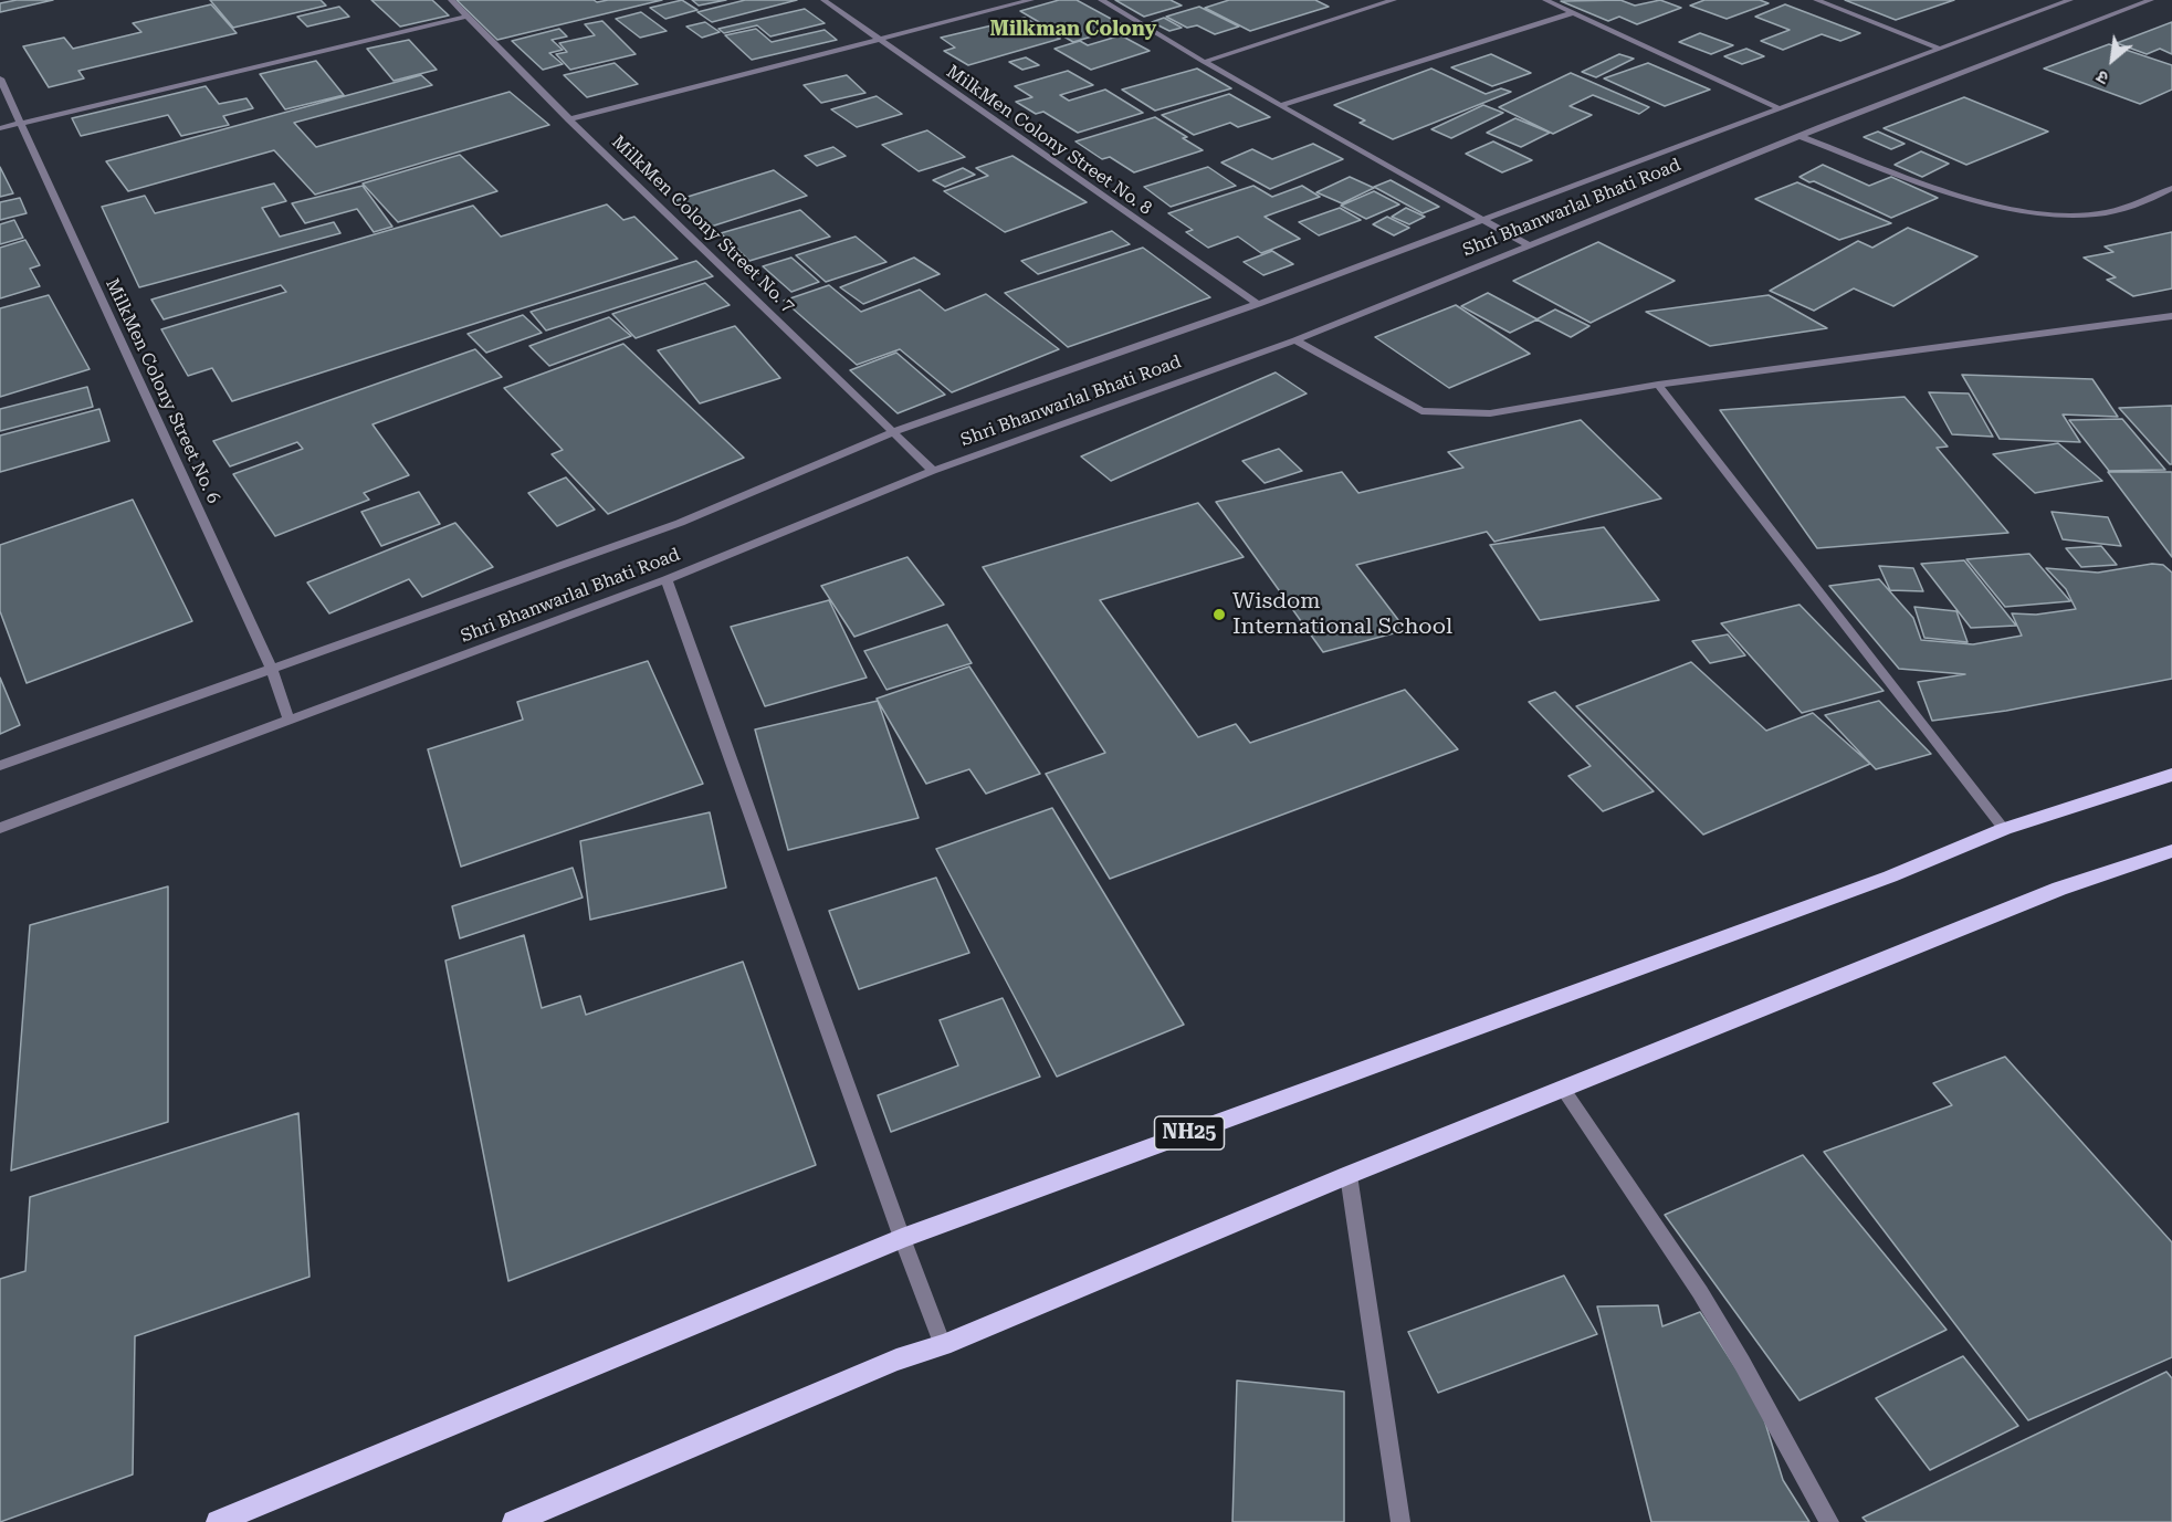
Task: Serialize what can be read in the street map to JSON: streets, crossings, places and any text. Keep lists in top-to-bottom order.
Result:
{
  "streets": {
    "main road": ["NH25"],
    "street": [
      "MilkMen Colony Street No. 8",
      "Shri Bhanwarlal Bhati Road",
      "MilkMen Colony Street No. 7",
      "MilkMen Colony Street No. 6"
    ]
  },
  "crossings": [
    ["MilkMen Colony Street No. 8", "Shri Bhanwarlal Bhati Road"],
    ["Shri Bhanwarlal Bhati Road", "MilkMen Colony Street No. 7"],
    ["Shri Bhanwarlal Bhati Road", "MilkMen Colony Street No. 6"]
  ],
  "districts": ["Milkman Colony"],
  "places": ["Wisdom International School"],
  "north": "bottom left"
}
